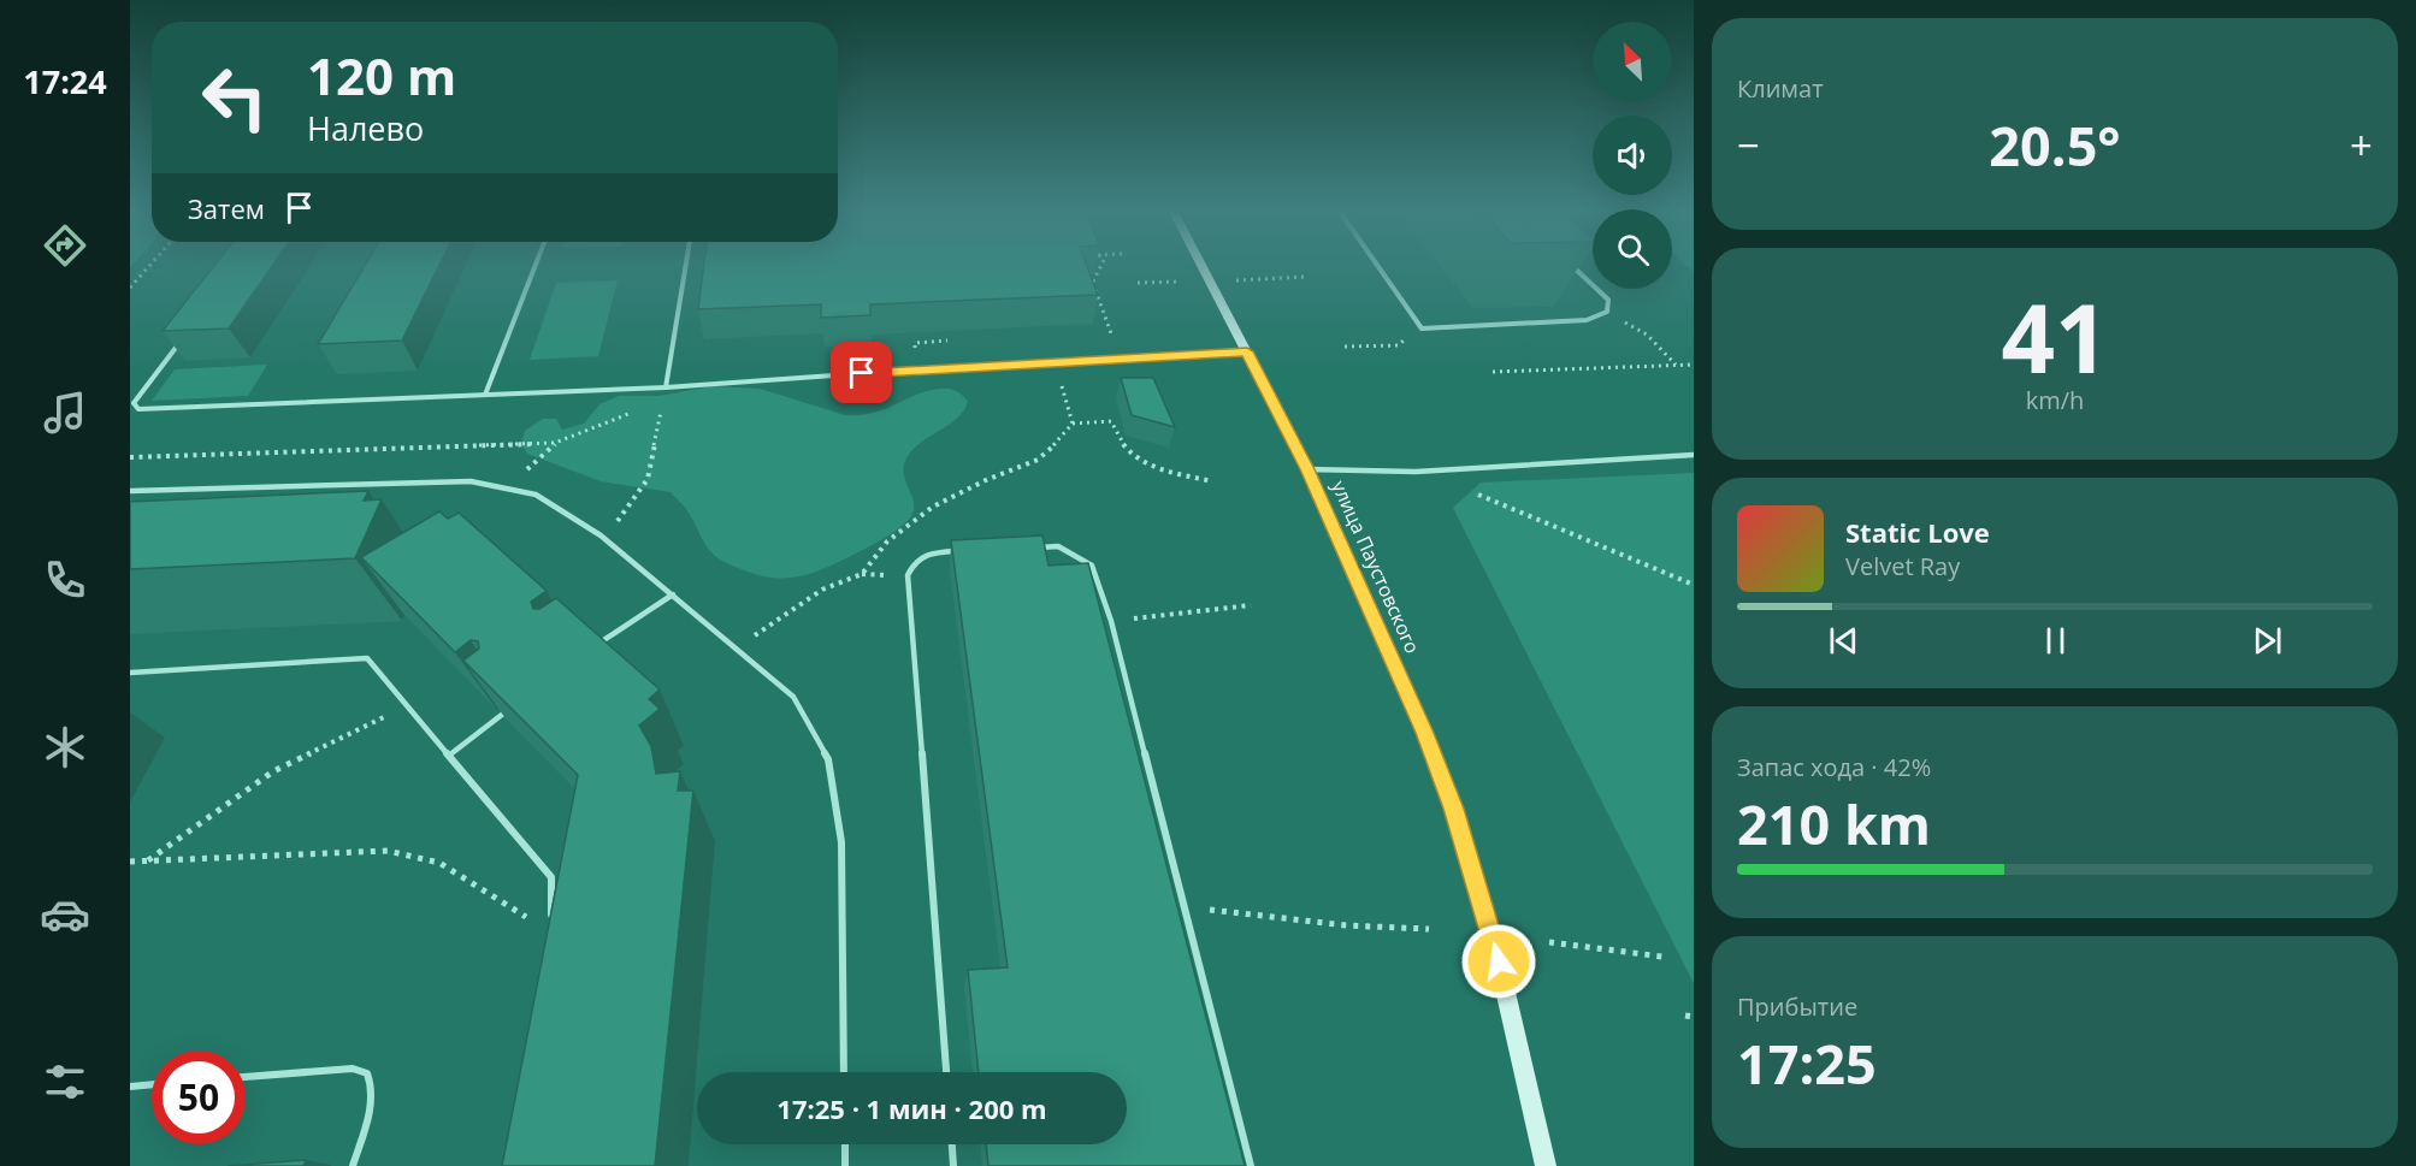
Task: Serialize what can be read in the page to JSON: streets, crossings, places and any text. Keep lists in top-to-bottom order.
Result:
{
  "streets": {
    "main road": ["улица Паустовского"]
  },
  "north": "top left",
  "page": {
    "tabs": "17:24",
    "tile": [
      "Климат",
      ["41", "km/h"],
      ["Запас хода · 42%", "210 km"],
      ["Прибытие", "17:25"]
    ],
    "turn": ["120 m", "Налево"],
    "heat": ["−", "20.5°", "+"],
    "then": "Затем",
    "song": ["Static Love", "Velvet Ray"],
    "limit": "50",
    "trip": "17:25 · 1 мин · 200 m"
  }
}
